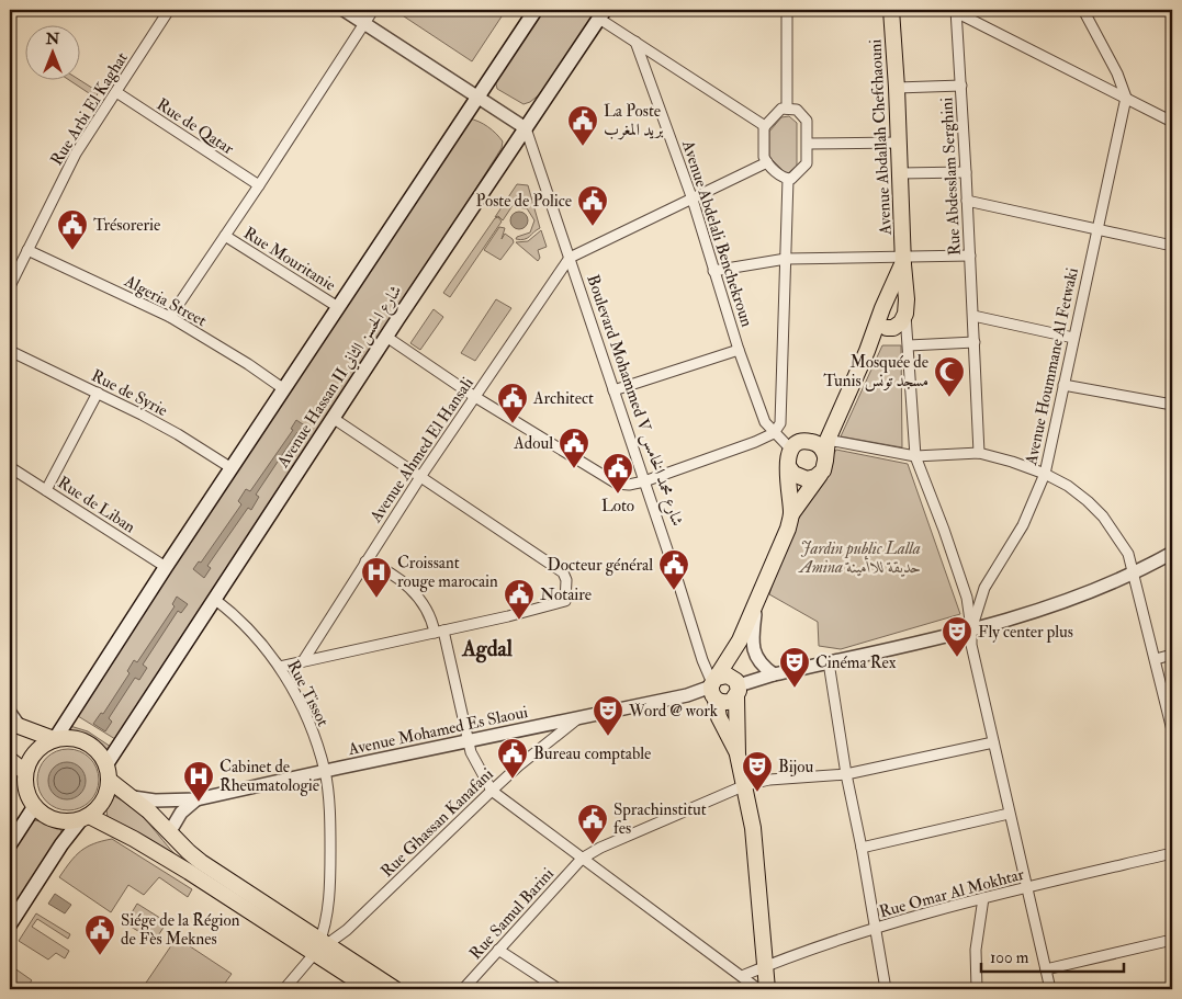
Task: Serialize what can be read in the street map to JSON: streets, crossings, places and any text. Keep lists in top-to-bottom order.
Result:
{
  "streets": {
    "main road": ["Avenue Abdallah Chefchaouni", "Avenue Hassan II شارع الحسن الثاني", "Boulevard Mohammed V شارع محمد الخامس"],
    "street": [
      "Rue Arbi El Kaghat",
      "Rue de Qatar",
      "Rue Abdesslam Serghini",
      "Avenue Abdelali Benchekroun",
      "Rue Mouritanie",
      "Algeria Street",
      "Avenue Hoummane Al Fetwaki",
      "Rue de Syrie",
      "Avenue Ahmed El Hansali",
      "Rue de Liban",
      "Rue Tissot",
      "Avenue Mohamed Es Slaoui",
      "Rue Ghassan Kanafani",
      "Rue Omar Al Mokhtar",
      "Rue Samul Barini"
    ]
  },
  "crossings": [
    ["Rue Arbi El Kaghat", "Rue de Qatar"],
    ["Rue Arbi El Kaghat", "Algeria Street"],
    ["Avenue Hassan II شارع الحسن الثاني", "Boulevard Mohammed V شارع محمد الخامس"],
    ["Avenue Hassan II شارع الحسن الثاني", "Rue Tissot"],
    ["Boulevard Mohammed V شارع محمد الخامس", "Avenue Ahmed El Hansali"],
    ["Boulevard Mohammed V شارع محمد الخامس", "Avenue Mohamed Es Slaoui"],
    ["Boulevard Mohammed V شارع محمد الخامس", "Rue Omar Al Mokhtar"],
    ["Boulevard Mohammed V شارع محمد الخامس", "Rue Samul Barini"],
    ["Rue Tissot", "Avenue Mohamed Es Slaoui"],
    ["Rue Tissot", "Rue Ghassan Kanafani"],
    ["Avenue Mohamed Es Slaoui", "Rue Ghassan Kanafani"]
  ],
  "districts": ["Agdal"],
  "parks": ["Jardin public Lalla Amina حديقة للاأمينة"],
  "places": {
    "public building": [
      "La Poste بريد المغرب",
      "Poste de Police",
      "Trésorerie",
      "Architect",
      "Adoul",
      "Loto",
      "Docteur général",
      "Notaire",
      "Bureau comptable",
      "Sprachinstitut fes",
      "Siége de la Région de Fès Meknes"
    ],
    "mosque": ["Mosquée de Tunis مسجد تونس"],
    "hospital": ["Croissant rouge marocain", "Cabinet de Rheumatologie"],
    "theatre": [
      "Fly center plus",
      "Cinéma Rex",
      "Word @ work",
      "Bijou"
    ]
  },
  "scale_bar": "100 m",
  "north": "top"
}
